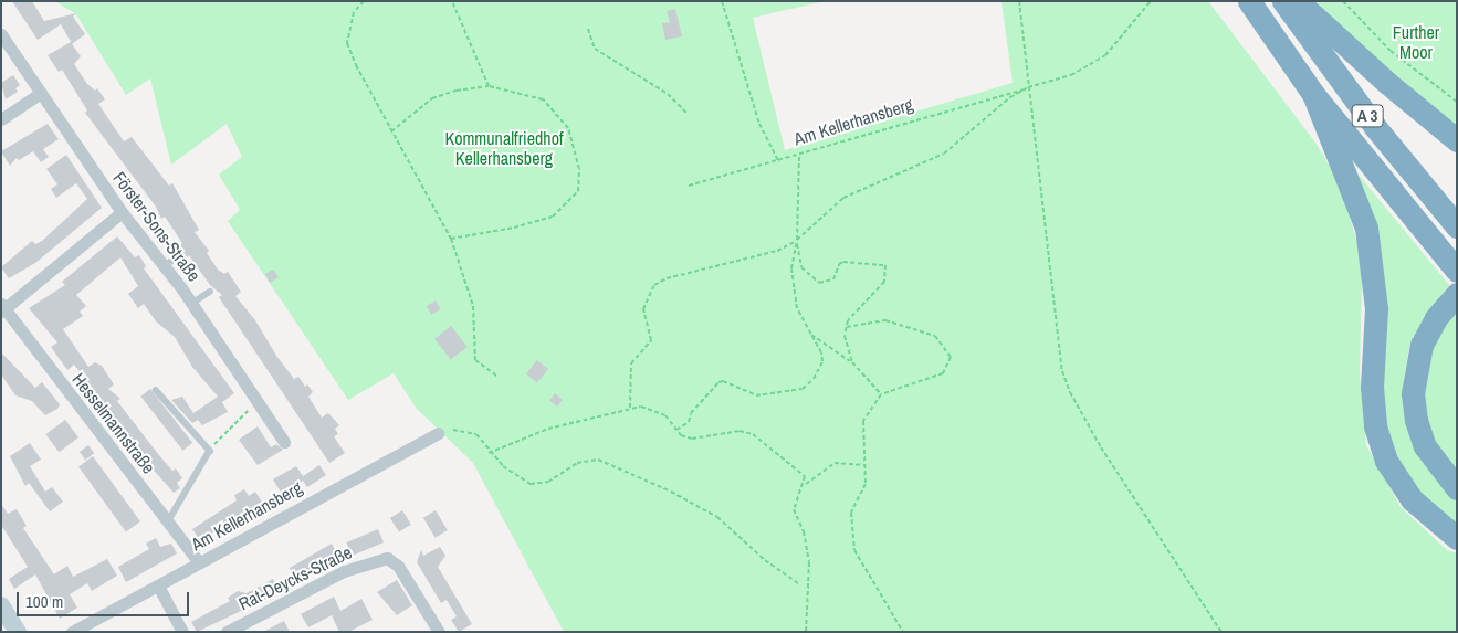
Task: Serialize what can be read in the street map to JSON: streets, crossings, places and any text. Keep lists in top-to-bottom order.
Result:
{
  "streets": {
    "highway": ["A 3"],
    "street": [
      "Am Kellerhansberg",
      "Förster-Sons-Straße",
      "Hesselmannstraße",
      "Rat-Deycks-Straße"
    ]
  },
  "crossings": [
    ["Am Kellerhansberg", "Hesselmannstraße"]
  ],
  "parks": ["Further Moor", "Kommunalfriedhof Kellerhansberg"],
  "scale_bar": "100 m"
}
